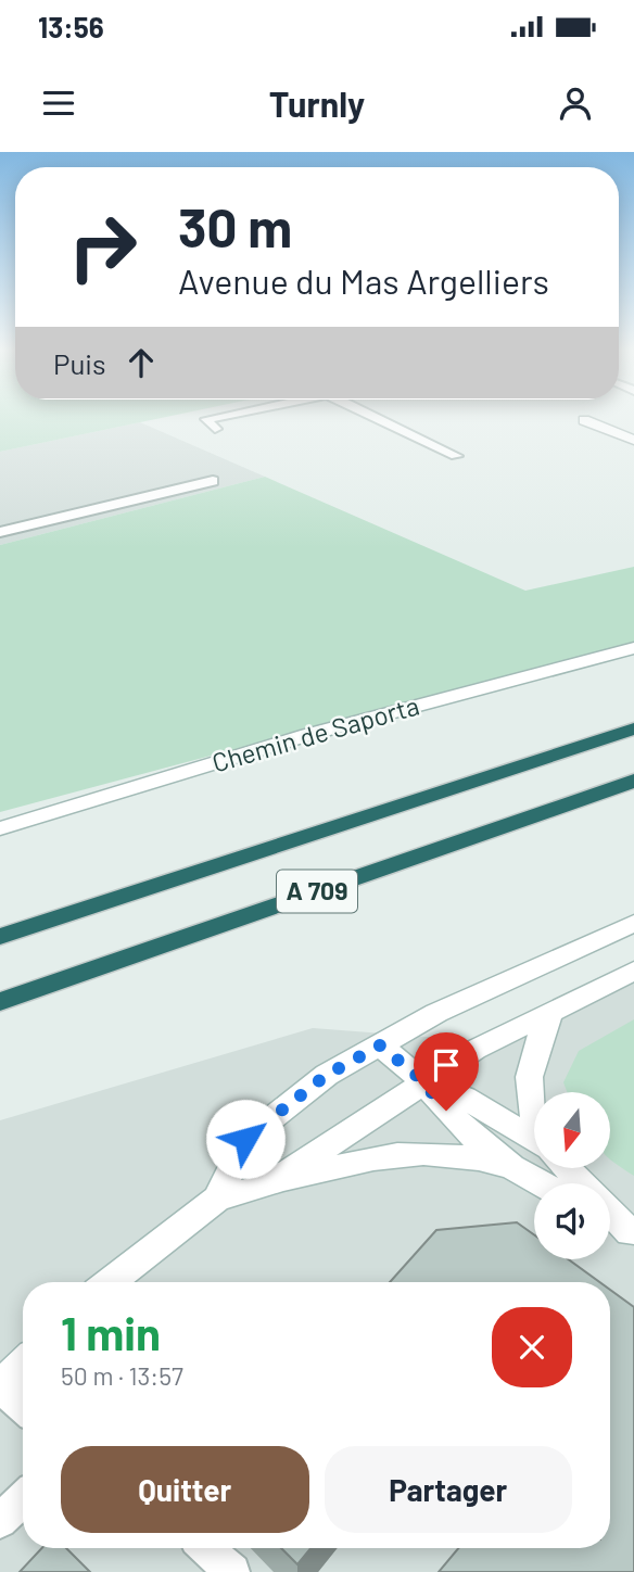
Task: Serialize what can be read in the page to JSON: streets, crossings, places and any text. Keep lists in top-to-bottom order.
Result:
{
  "streets": {
    "highway": ["A 709"],
    "street": ["Chemin de Saporta"]
  },
  "north": "bottom",
  "page": {
    "status": "13:56",
    "header": "Turnly",
    "turn": ["30 m", "Avenue du Mas Argelliers"],
    "then": "Puis",
    "heading": ["1 min", "50 m · 13:57"],
    "buttons": ["Quitter", "Partager"]
  }
}
